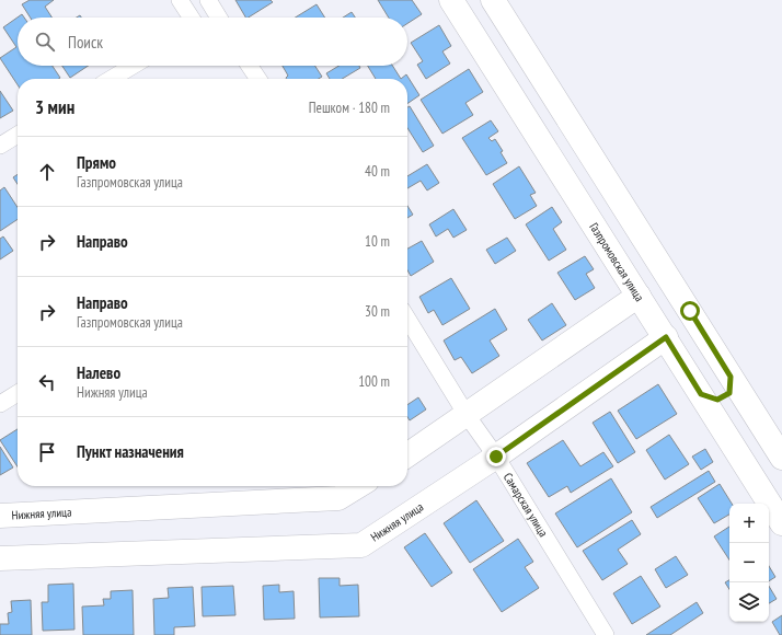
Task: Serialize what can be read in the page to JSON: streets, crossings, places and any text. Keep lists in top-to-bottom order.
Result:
{
  "streets": {
    "street": ["Газпромовская улица", "Самарская улица", "Нижняя улица"]
  },
  "crossings": [
    ["Газпромовская улица", "Нижняя улица"],
    ["Самарская улица", "Нижняя улица"]
  ],
  "page": {
    "search": "Поиск",
    "heading": ["3 мин", "Пешком · 180 m"],
    "list": [
      ["Прямо", "Газпромовская улица", "40 m"],
      ["Направо", "10 m"],
      ["Направо", "Газпромовская улица", "30 m"],
      ["Налево", "Нижняя улица", "100 m"],
      "Пункт назначения"
    ],
    "map_buttons": ["+", "−"]
  }
}
